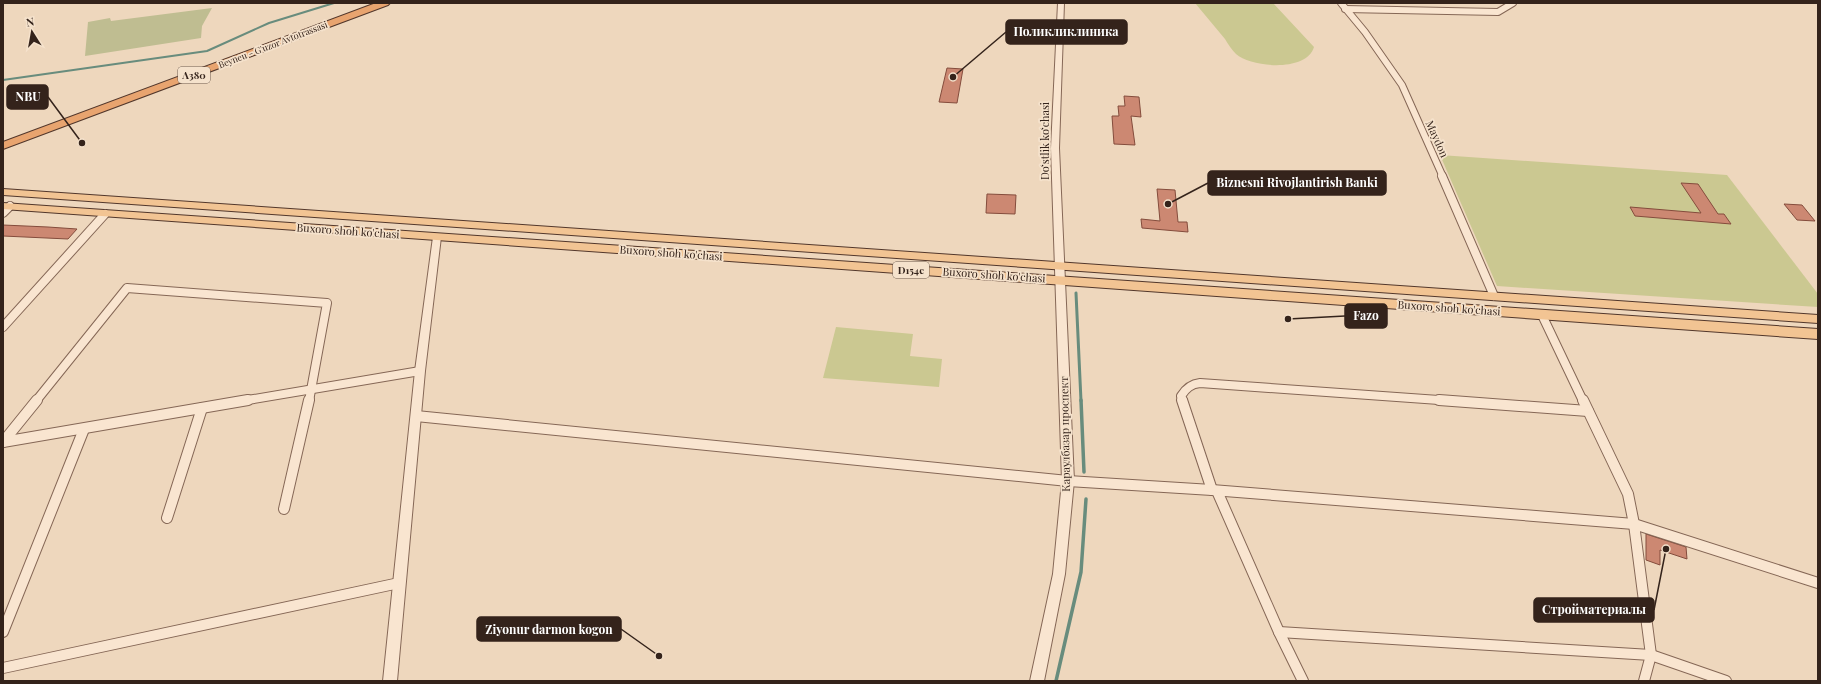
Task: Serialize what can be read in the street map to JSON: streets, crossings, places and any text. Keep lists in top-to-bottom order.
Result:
{
  "streets": {
    "highway": ["Beyneu - G'uzor Avtotrassasi", "A380"],
    "main road": ["Buxoro shoh ko'chasi", "D154e"],
    "street": ["Maydon", "Do‘stlik ko‘chasi", "Караулбазар проспект"]
  },
  "crossings": [
    ["Maydon", "Buxoro shoh ko'chasi"],
    ["Do‘stlik ko‘chasi", "Buxoro shoh ko'chasi"],
    ["Do‘stlik ko‘chasi", "Караулбазар проспект"],
    ["Buxoro shoh ko'chasi", "Караулбазар проспект"]
  ],
  "places": [
    "Поликликлиника",
    "NBU",
    "Biznesni Rivojlantirish Banki",
    "Fazo",
    "Стройматериалы",
    "Ziyonur darmon kogon"
  ],
  "north": "top"
}
